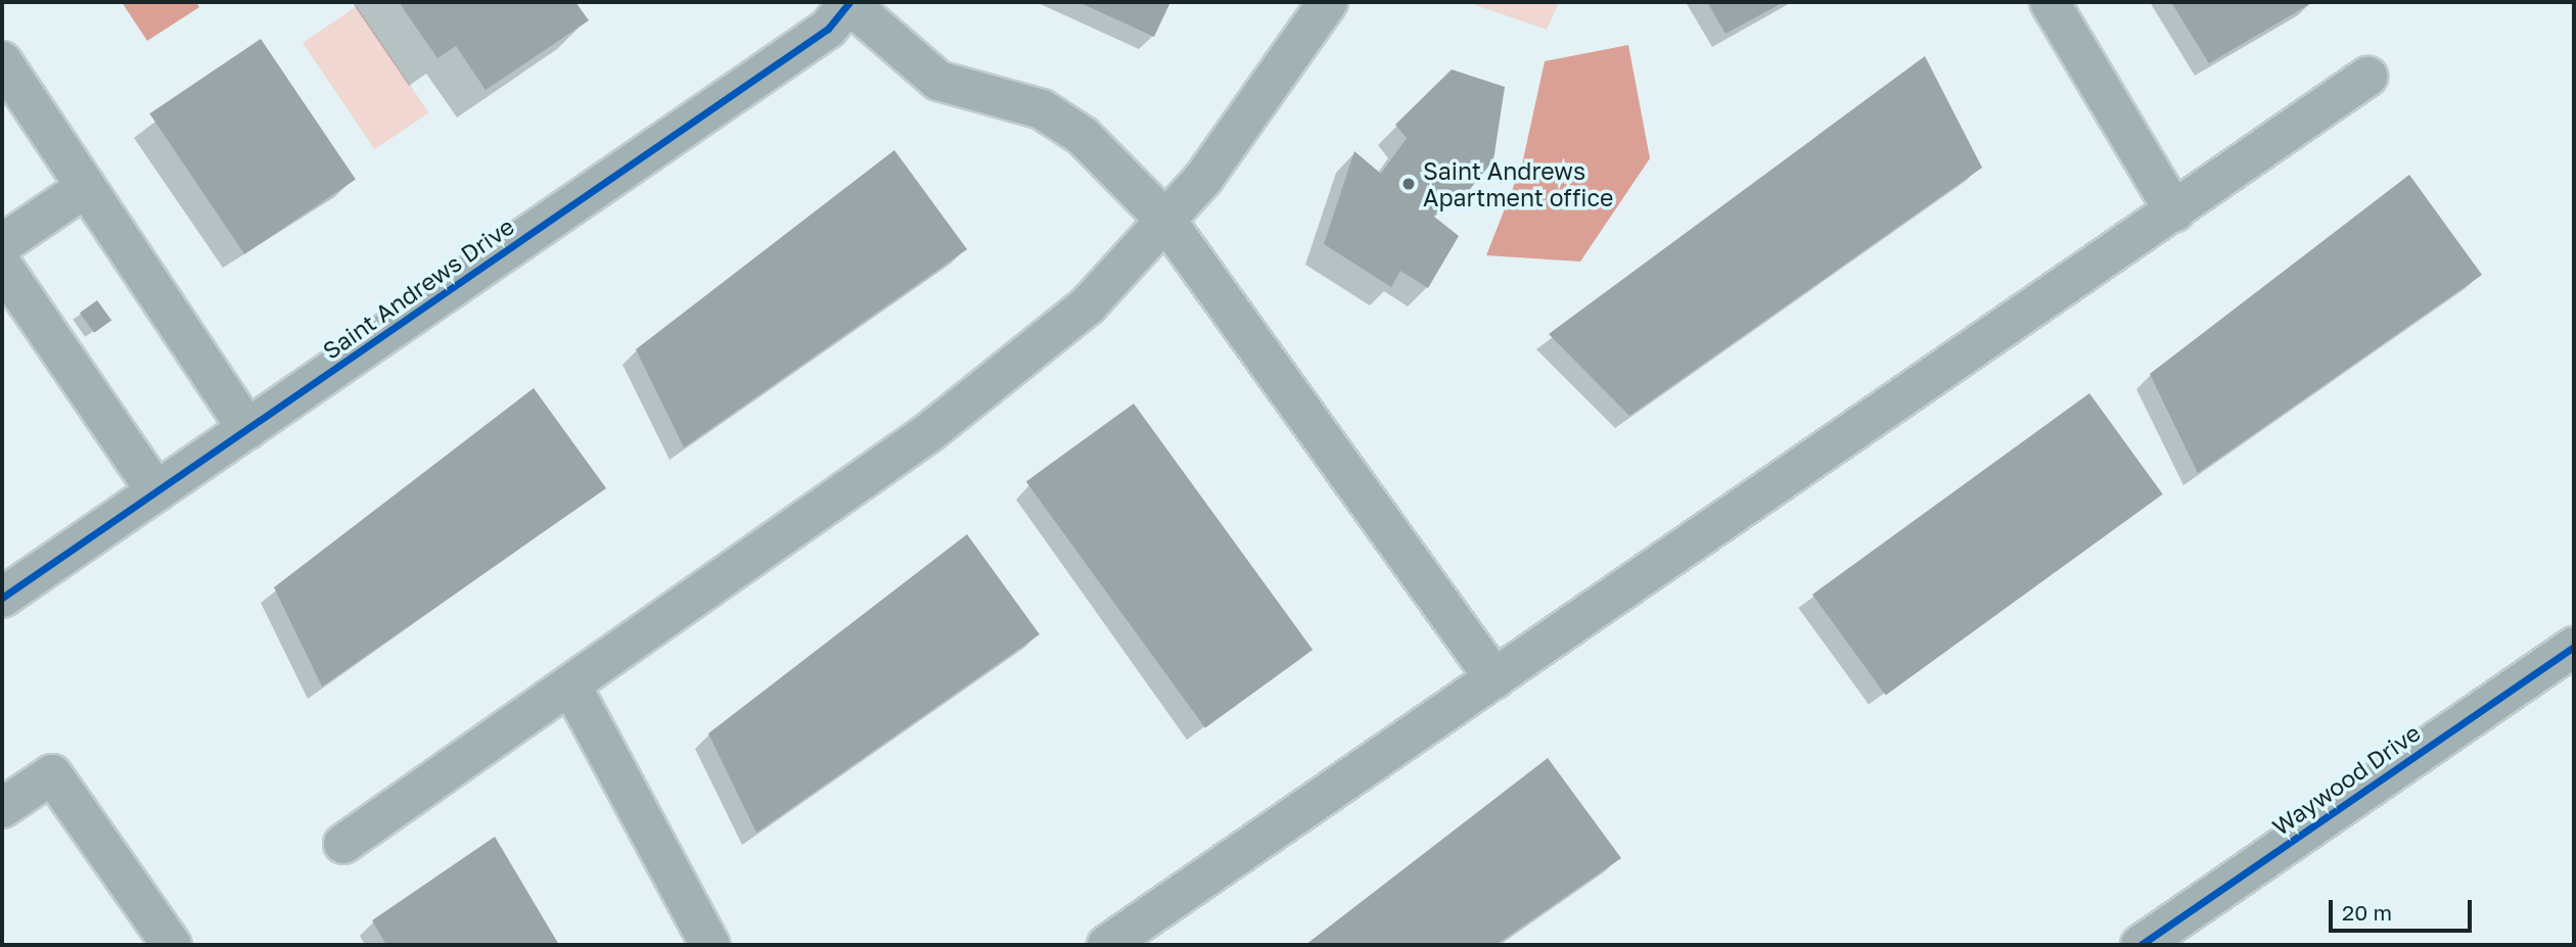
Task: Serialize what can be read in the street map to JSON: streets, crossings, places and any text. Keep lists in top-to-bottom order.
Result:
{
  "streets": {
    "street": ["Saint Andrews Drive", "Waywood Drive"]
  },
  "places": ["Saint Andrews Apartment office"],
  "scale_bar": "20 m"
}
